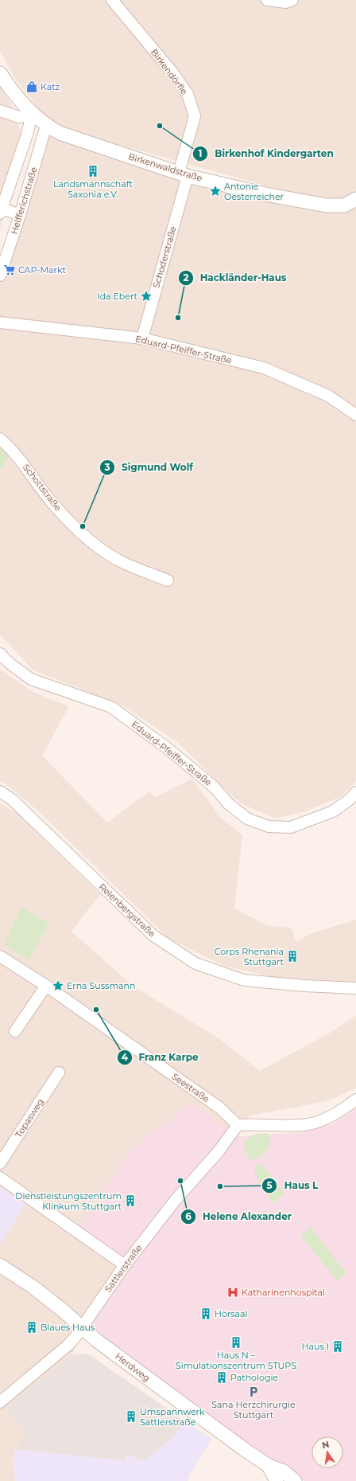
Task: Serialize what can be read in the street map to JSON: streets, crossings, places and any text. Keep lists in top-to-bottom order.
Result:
{
  "streets": {
    "street": [
      "Birkendörfle",
      "Birkenwaldstraße",
      "Helfferichstraße",
      "Schoderstraße",
      "Eduard-Pfeiffer-Straße",
      "Schottstraße",
      "Relenbergstraße",
      "Seestraße",
      "Topasweg",
      "Sattlerstraße",
      "Herdweg"
    ]
  },
  "crossings": [
    ["Birkendörfle", "Birkenwaldstraße"],
    ["Birkendörfle", "Schoderstraße"],
    ["Birkenwaldstraße", "Helfferichstraße"],
    ["Birkenwaldstraße", "Schoderstraße"],
    ["Schoderstraße", "Eduard-Pfeiffer-Straße"],
    ["Seestraße", "Sattlerstraße"],
    ["Sattlerstraße", "Herdweg"]
  ],
  "places": {
    "shop": ["Katz"],
    "other": [
      "Birkenhof Kindergarten",
      "Hackländer-Haus",
      "Sigmund Wolf",
      "Franz Karpe",
      "Helene Alexander",
      "Haus L"
    ],
    "building": [
      "Landsmannschaft Saxonia e.V.",
      "Corps Rhenania Stuttgart",
      "Dienstleistungszentrum Klinkum Stuttgart",
      "Hörsaal",
      "Blaues Haus",
      "Haus N – Simulationszentrum STUPS",
      "Haus I",
      "Pathologie",
      "Umspannwerk Sattlerstraße"
    ],
    "place": ["Antonie Oesterreicher", "Ida Ebert", "Erna Sussmann"],
    "supermarket": ["CAP-Markt"],
    "hospital": ["Katharinenhospital"],
    "parking": ["Sana Herzchirurgie Stuttgart"]
  },
  "north": "top"
}
